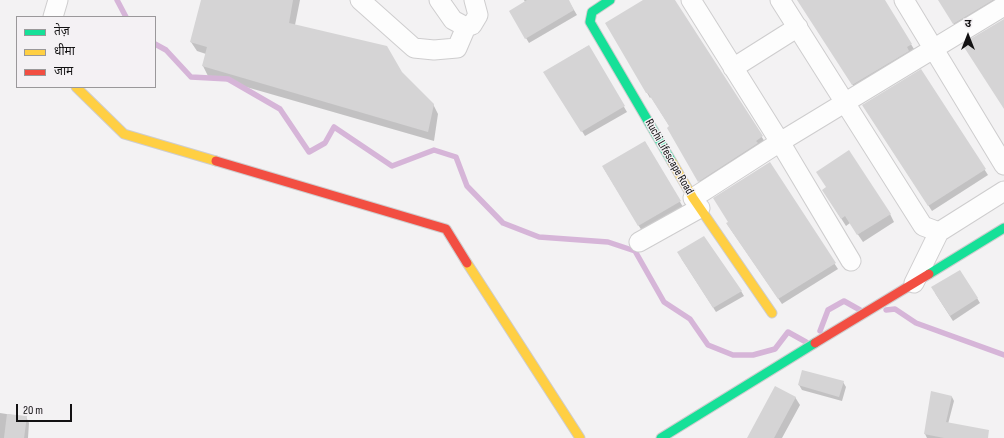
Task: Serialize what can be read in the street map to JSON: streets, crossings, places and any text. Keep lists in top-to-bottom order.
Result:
{
  "streets": {
    "street": ["Ruchi Lifescape Road"]
  },
  "legend": ["तेज़", "धीमा", "जाम"],
  "scale_bar": "20 m",
  "north": "top"
}
